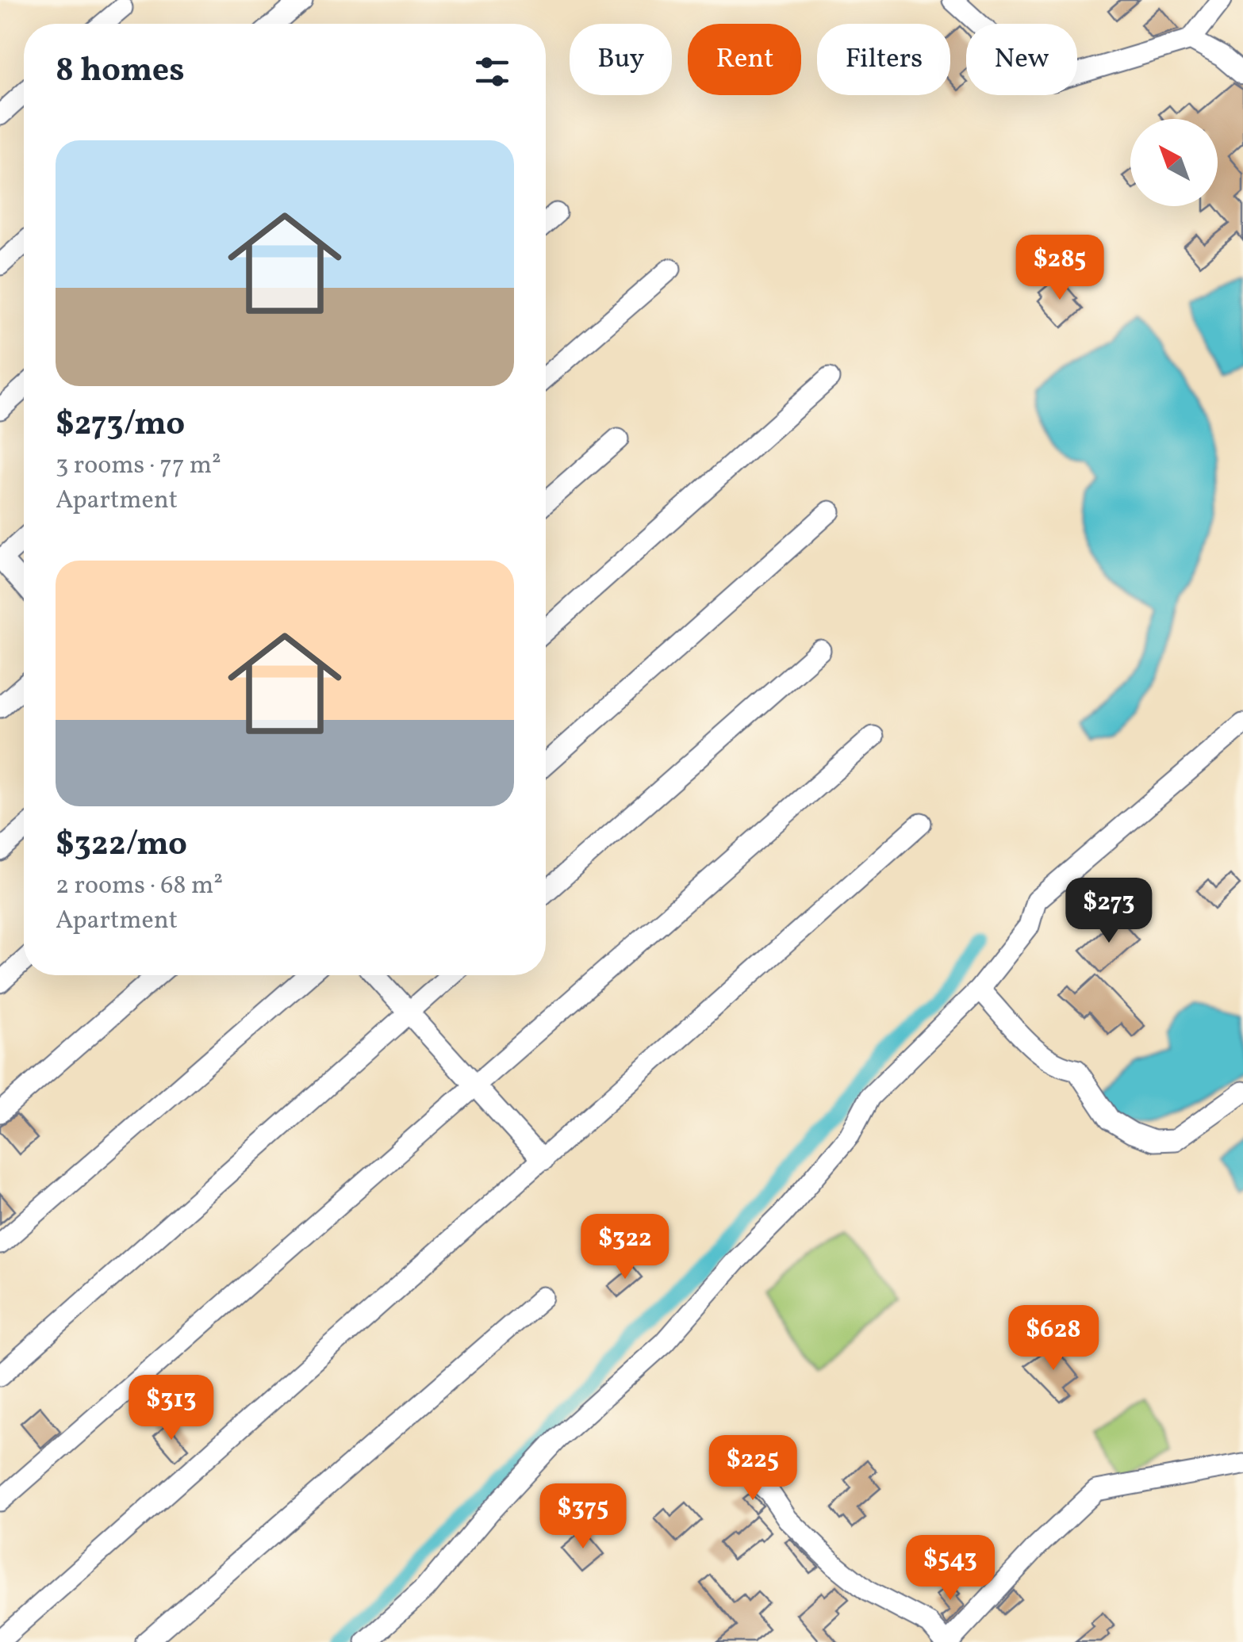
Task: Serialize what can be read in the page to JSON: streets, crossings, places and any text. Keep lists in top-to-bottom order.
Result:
{
  "north": "top left",
  "page": {
    "chip": [
      "Buy",
      "Rent",
      "Filters",
      "New"
    ],
    "heading": "8 homes",
    "list": [
      {
        "name": "$273/mo",
        "note": "3 rooms · 77 m² · Apartment"
      },
      {
        "name": "$322/mo",
        "note": "2 rooms · 68 m² · Apartment"
      }
    ],
    "price": [
      "$285",
      "$273",
      "$322",
      "$628",
      "$313",
      "$225",
      "$375",
      "$543"
    ]
  }
}
